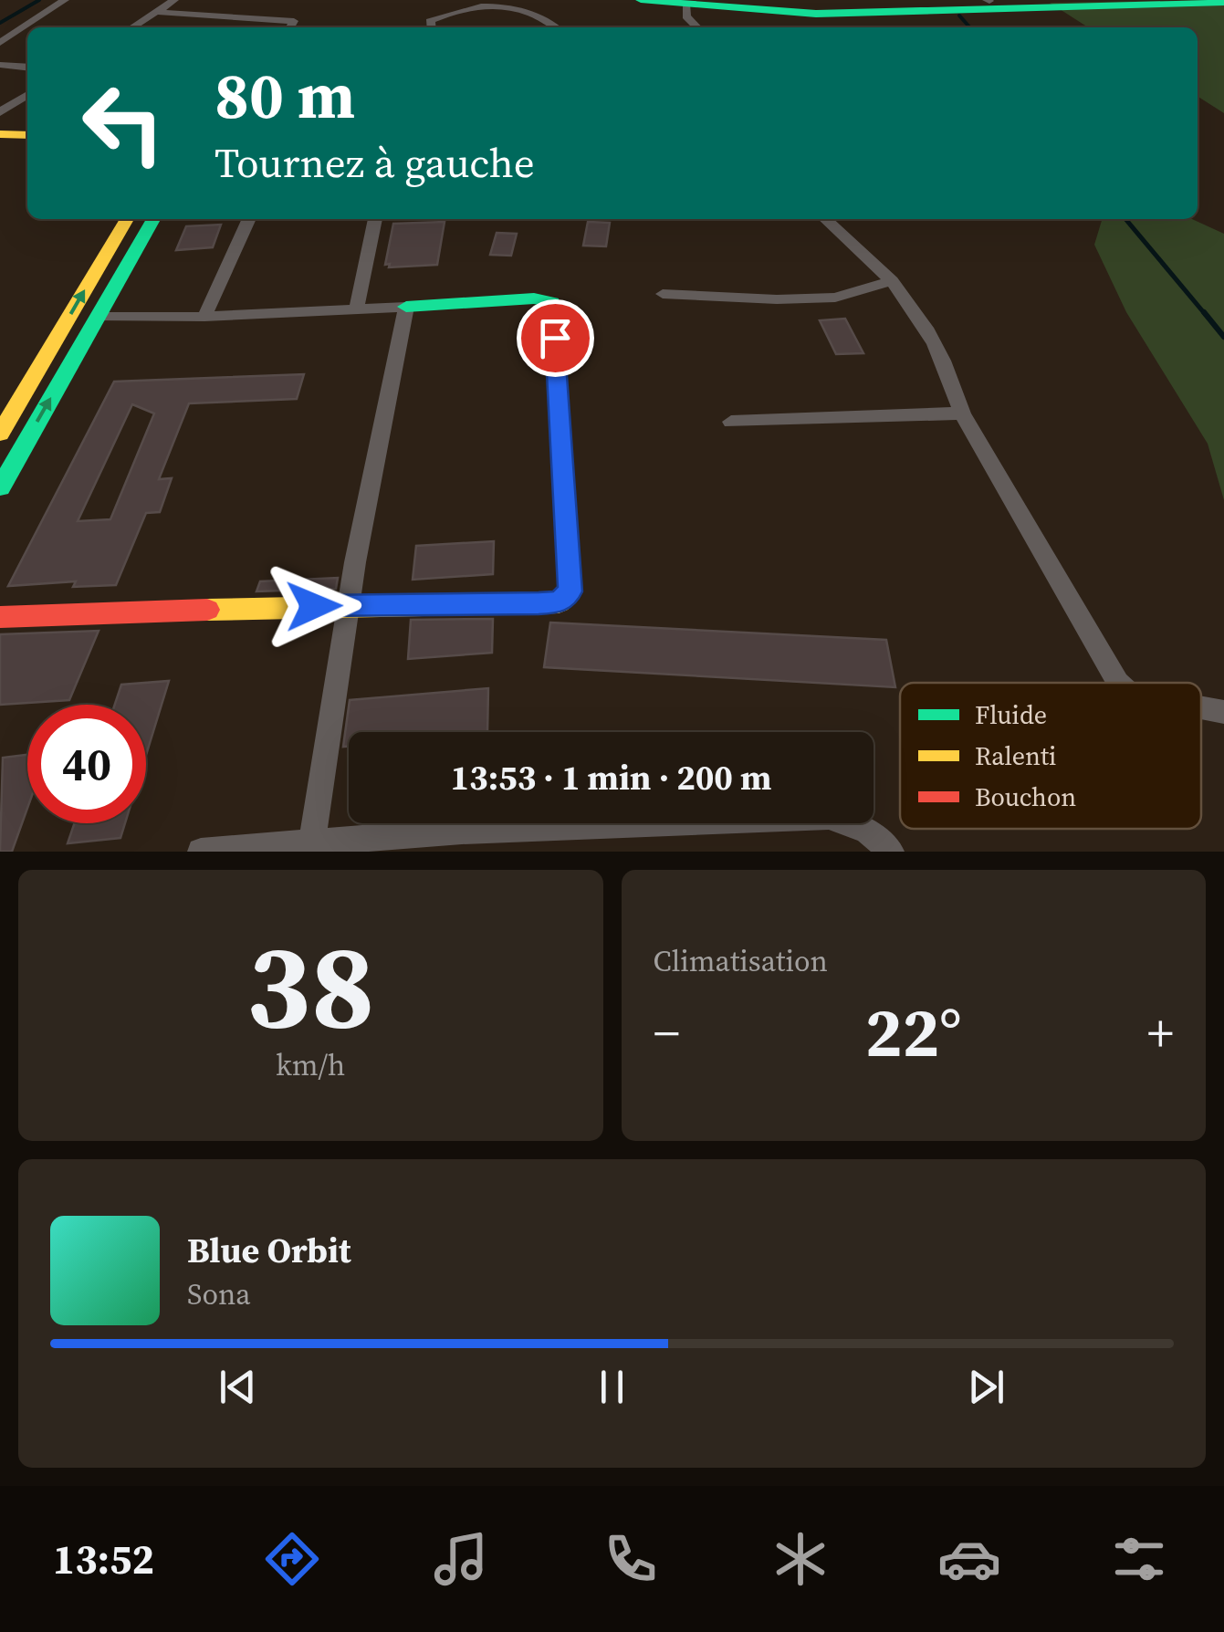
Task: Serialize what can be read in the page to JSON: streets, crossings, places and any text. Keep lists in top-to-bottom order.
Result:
{
  "legend": ["Fluide", "Ralenti", "Bouchon"],
  "page": {
    "turn": ["80 m", "Tournez à gauche"],
    "limit": "40",
    "trip": "13:53 · 1 min · 200 m",
    "tile": [
      ["38", "km/h"],
      "Climatisation"
    ],
    "heat": ["−", "22°", "+"],
    "song": ["Blue Orbit", "Sona"],
    "tabs": "13:52"
  }
}
